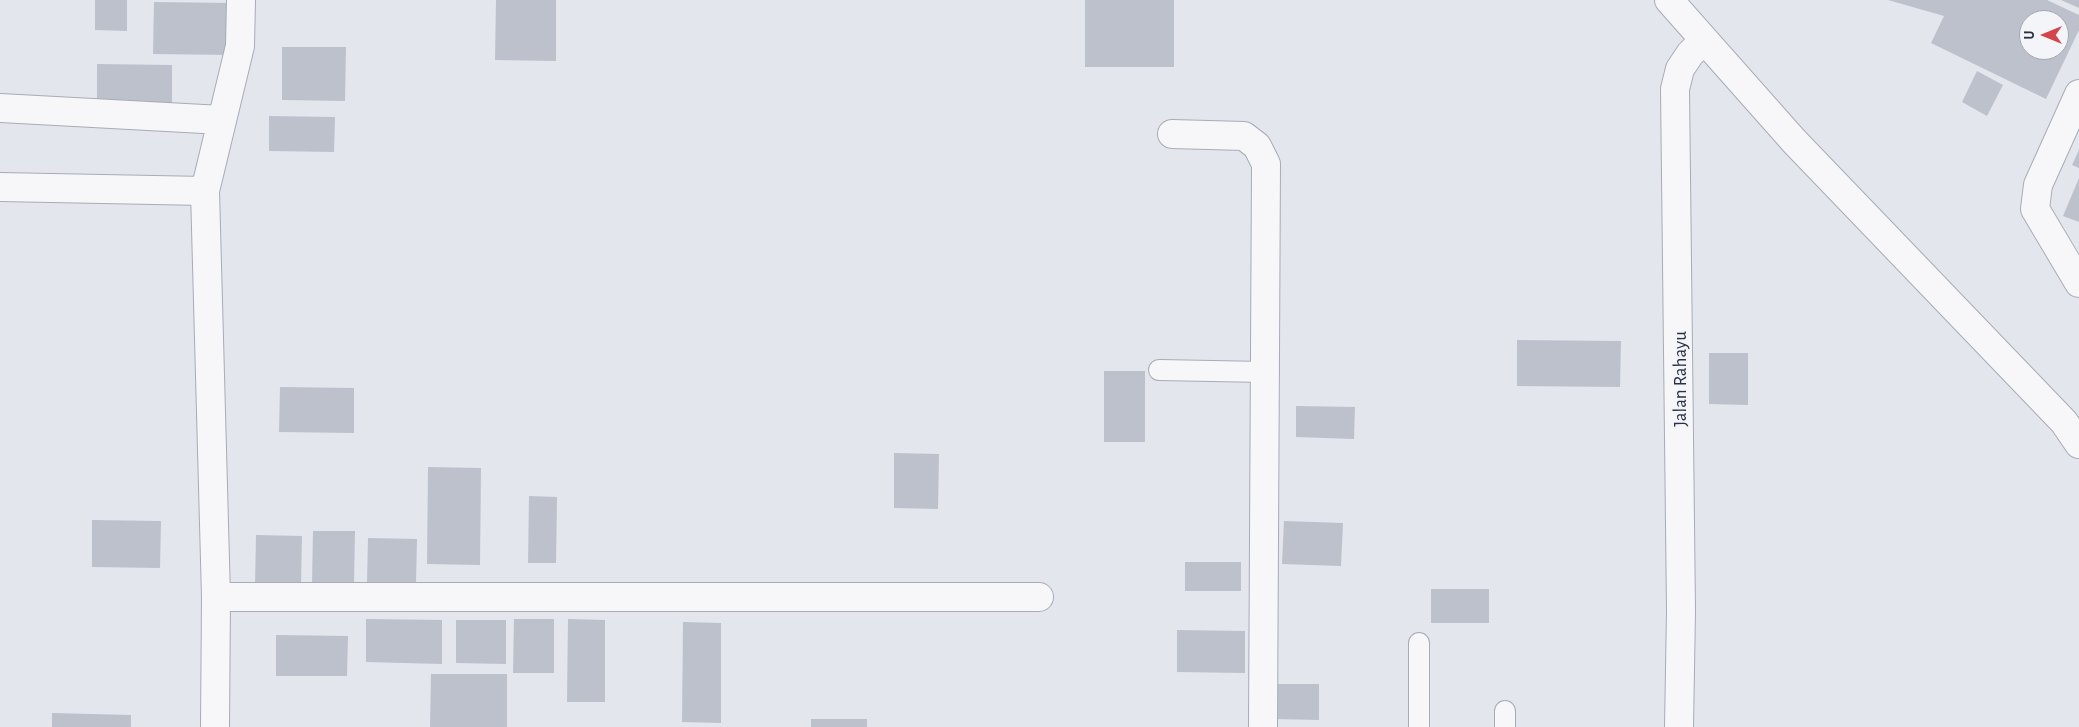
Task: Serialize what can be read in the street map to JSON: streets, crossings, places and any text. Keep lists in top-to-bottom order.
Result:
{
  "streets": {
    "street": ["Jalan Rahayu"]
  },
  "north": "left"
}
